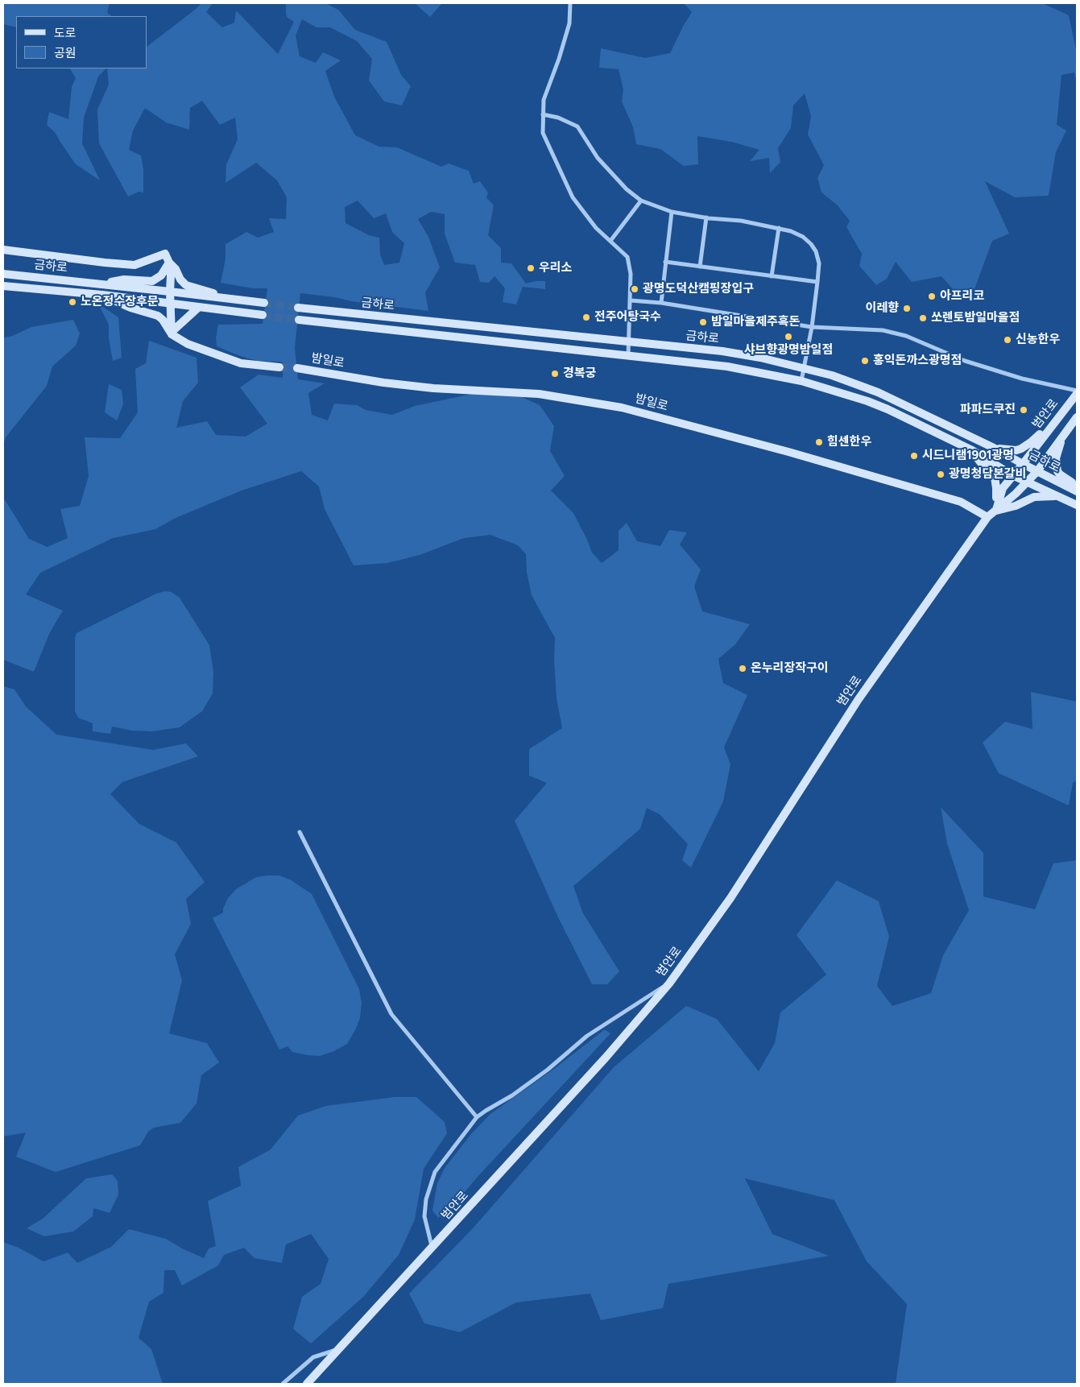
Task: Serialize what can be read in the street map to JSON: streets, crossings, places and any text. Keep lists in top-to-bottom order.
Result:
{
  "streets": {
    "main road": ["금하로", "밤일로", "범안로"]
  },
  "crossings": [
    ["금하로", "범안로"],
    ["밤일로", "범안로"]
  ],
  "places": [
    "우리소",
    "광명도덕산캠핑장입구",
    "아프리코",
    "노온정수장후문",
    "이레향",
    "전주어탕국수",
    "쏘렌토밤일마을점",
    "밤일마을제주흑돈",
    "샤브향광명밤일점",
    "신농한우",
    "홍익돈까스광명점",
    "경복궁",
    "파파드쿠진",
    "힘센한우",
    "시드니램1901광명",
    "광명청담본갈비",
    "온누리장작구이"
  ],
  "legend": ["도로", "공원"]
}
